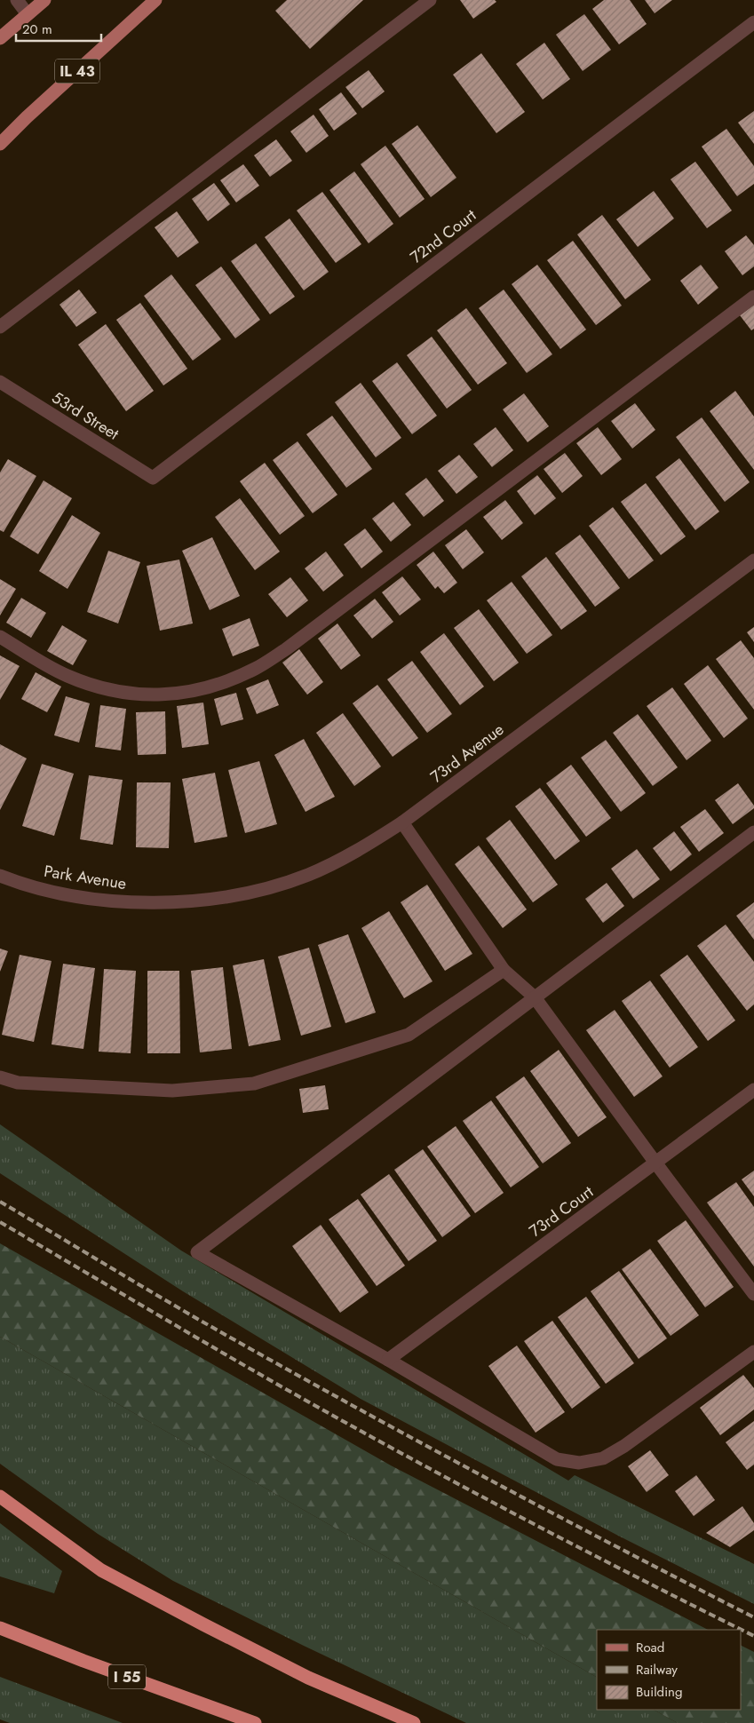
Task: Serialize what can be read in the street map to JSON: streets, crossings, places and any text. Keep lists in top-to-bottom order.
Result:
{
  "streets": {
    "highway": ["I 55"],
    "main road": ["IL 43"],
    "street": [
      "72nd Court",
      "53rd Street",
      "73rd Avenue",
      "Park Avenue",
      "73rd Court"
    ]
  },
  "crossings": [
    ["72nd Court", "53rd Street"],
    ["73rd Avenue", "Park Avenue"]
  ],
  "legend": ["Road", "Railway", "Building"],
  "scale_bar": "20 m"
}
